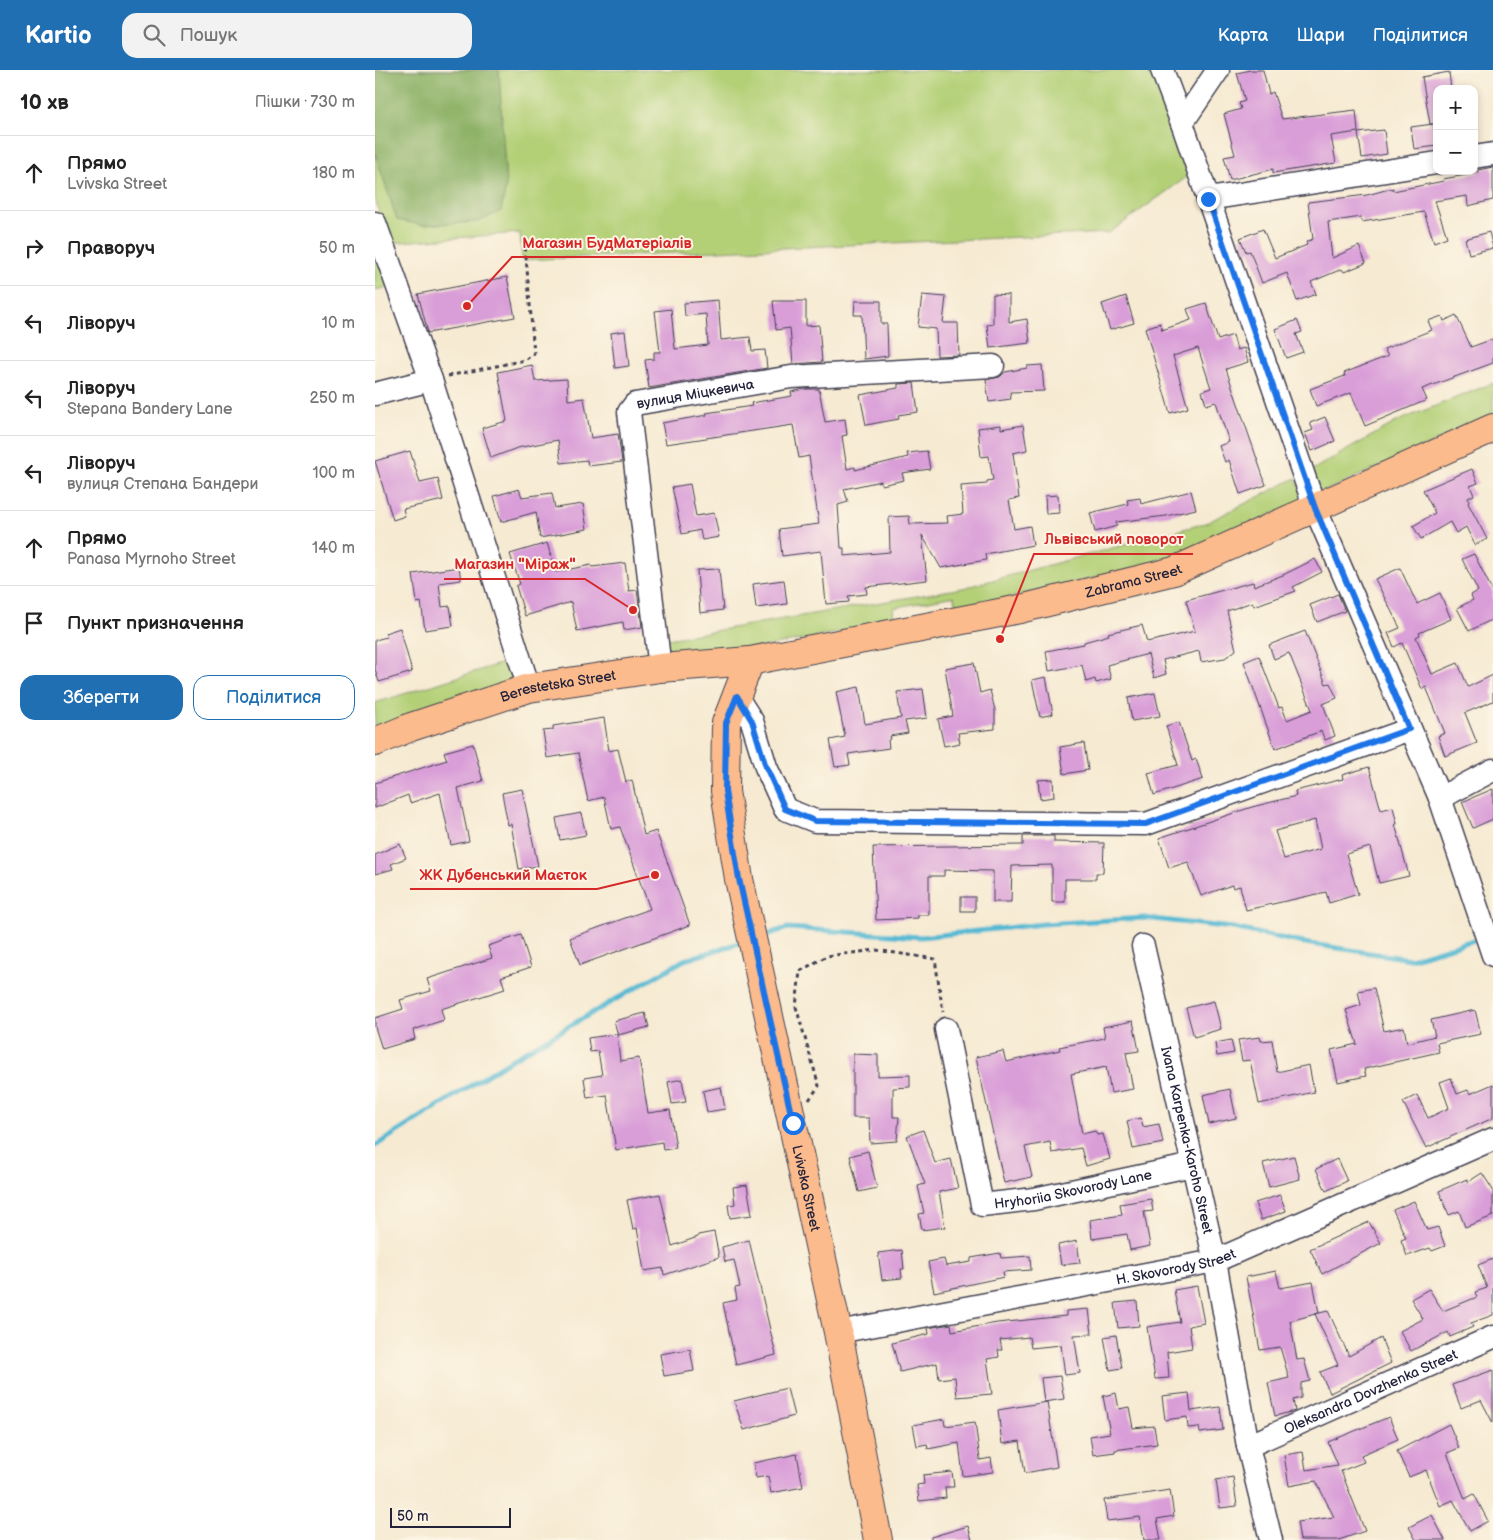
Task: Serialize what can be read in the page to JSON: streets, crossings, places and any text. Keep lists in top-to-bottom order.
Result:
{
  "streets": {
    "main road": ["Zabrama Street", "Berestetska Street", "Lvivska Street"],
    "street": [
      "вулиця Міцкевича",
      "Ivana Karpenka-Karoho Street",
      "Hryhoriia Skovorody Lane",
      "H. Skovorody Street",
      "Oleksandra Dovzhenka Street"
    ]
  },
  "crossings": [
    ["вулиця Міцкевича", "Berestetska Street"],
    ["Zabrama Street", "Berestetska Street"],
    ["Zabrama Street", "Lvivska Street"],
    ["Berestetska Street", "Lvivska Street"],
    ["Ivana Karpenka-Karoho Street", "Hryhoriia Skovorody Lane"],
    ["Ivana Karpenka-Karoho Street", "H. Skovorody Street"],
    ["Ivana Karpenka-Karoho Street", "Oleksandra Dovzhenka Street"],
    ["Lvivska Street", "H. Skovorody Street"]
  ],
  "places": [
    "Магазин БудМатеріалів",
    "Магазин \"Міраж\"",
    "Львівський поворот",
    "ЖК Дубенський Маєток"
  ],
  "scale_bar": "50 m",
  "page": {
    "header": "Kartio",
    "search": "Пошук",
    "nav": ["Карта", "Шари", "Поділитися"],
    "heading": ["10 хв", "Пішки · 730 m"],
    "map_buttons": ["+", "−"],
    "list": [
      ["Прямо", "Lvivska Street", "180 m"],
      ["Праворуч", "50 m"],
      ["Ліворуч", "10 m"],
      ["Ліворуч", "Stepana Bandery Lane", "250 m"],
      ["Ліворуч", "вулиця Степана Бандери", "100 m"],
      ["Прямо", "Panasa Myrnoho Street", "140 m"],
      "Пункт призначення"
    ],
    "buttons": ["Зберегти", "Поділитися"],
    "scale": "50 m"
  }
}
